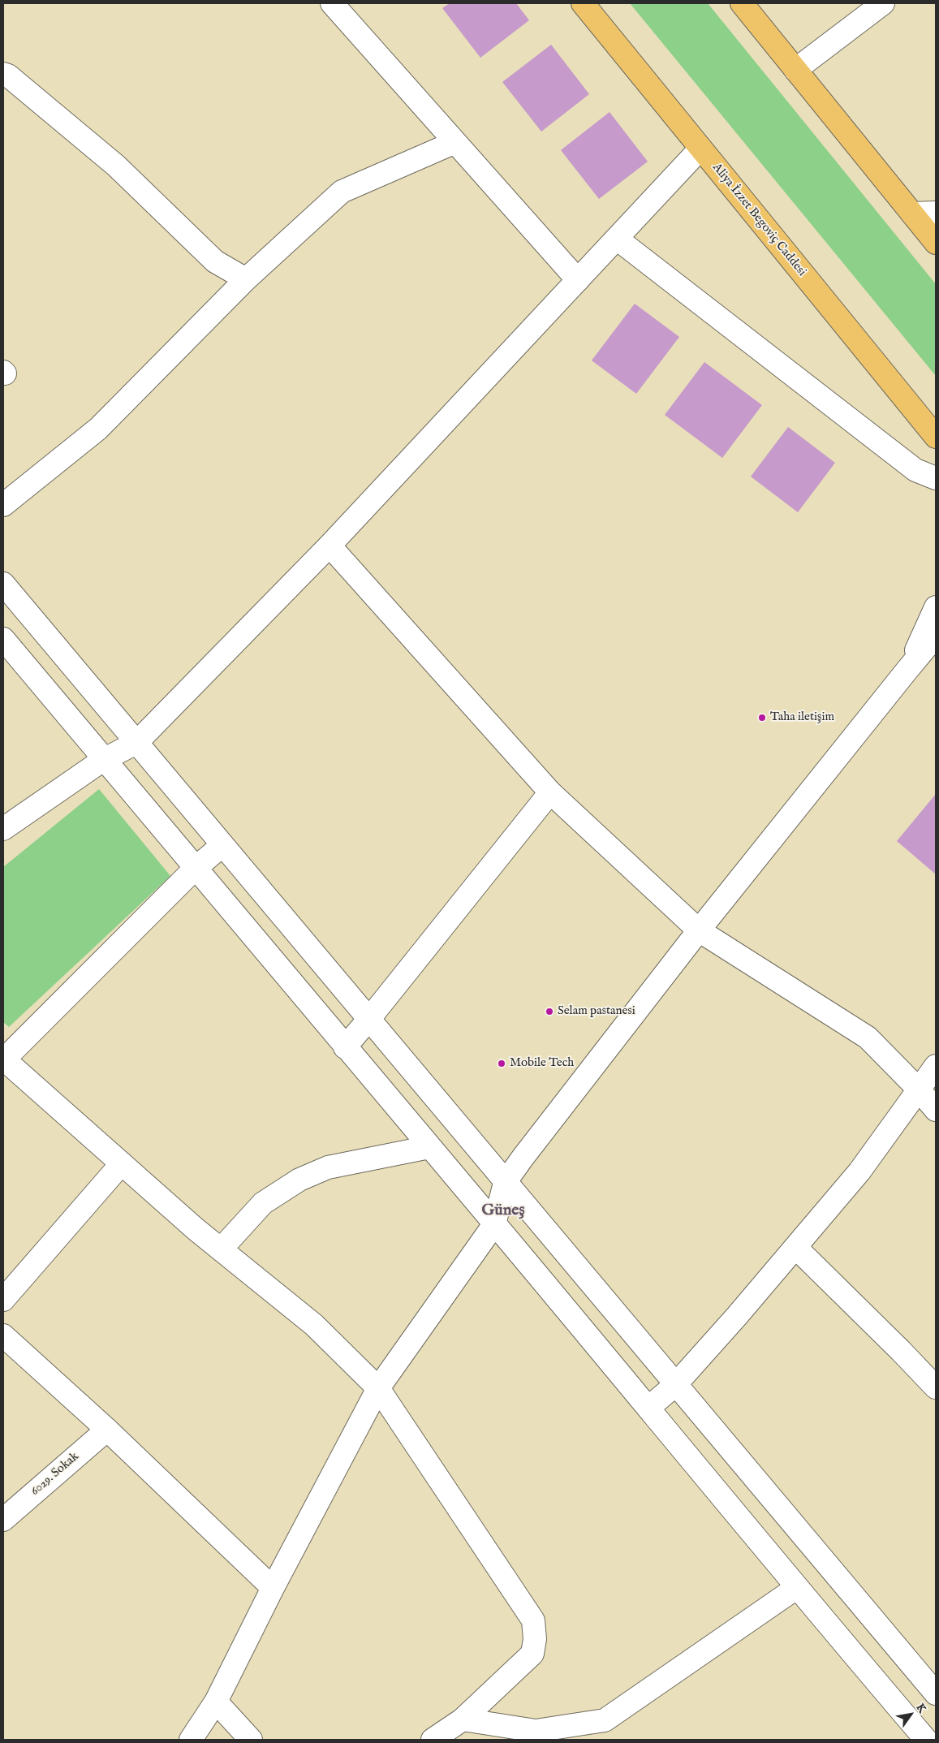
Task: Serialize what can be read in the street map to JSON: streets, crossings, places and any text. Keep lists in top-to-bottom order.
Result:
{
  "streets": {
    "main road": ["Aliya İzzet Begoviç Caddesi"],
    "street": ["6029. Sokak"]
  },
  "districts": ["Güneş"],
  "places": ["Taha iletişim", "Selam pastanesi", "Mobile Tech"],
  "north": "top right"
}
